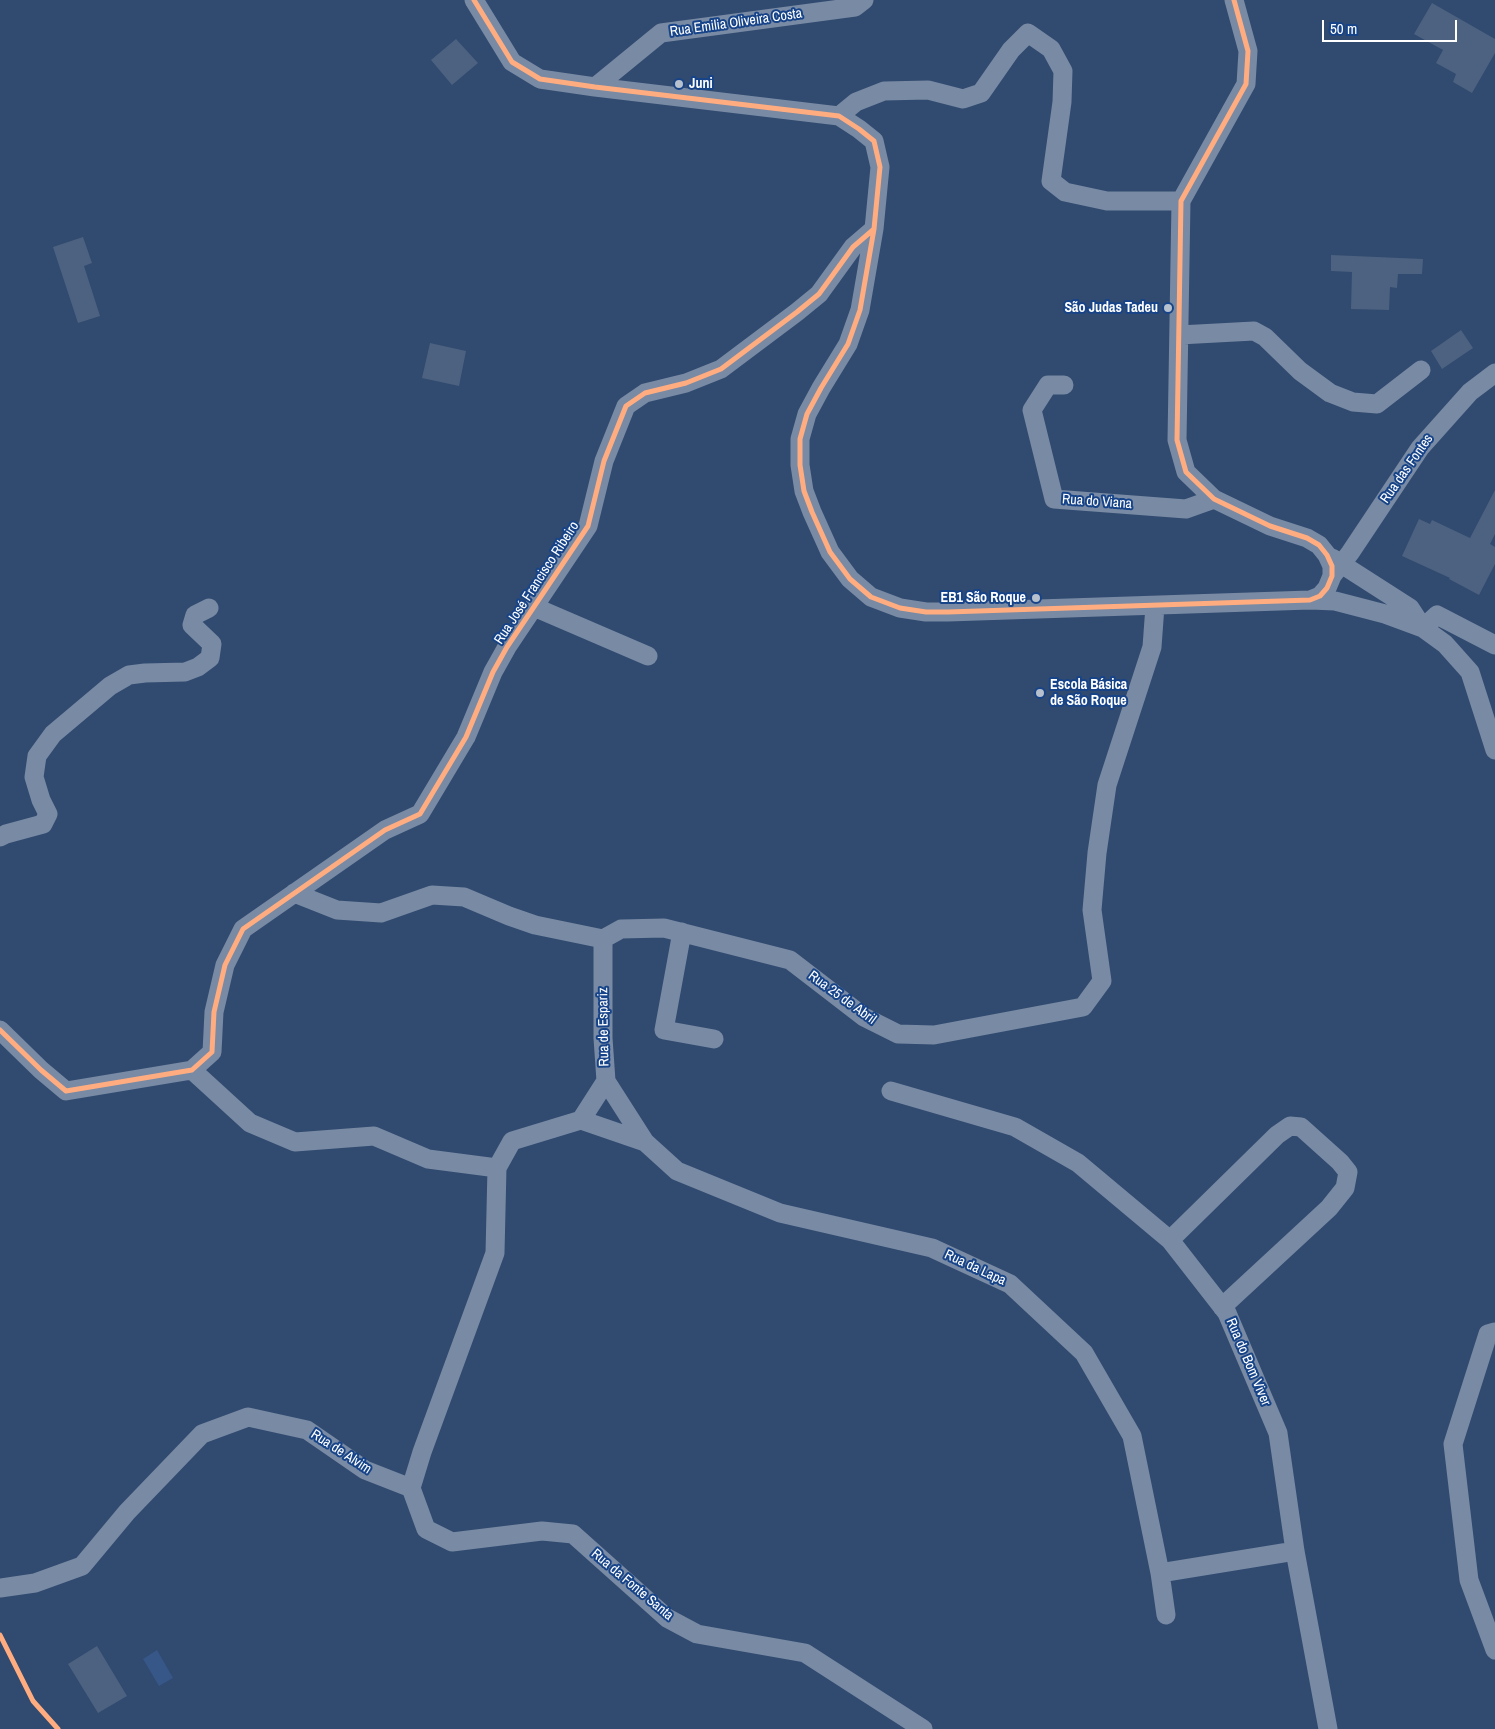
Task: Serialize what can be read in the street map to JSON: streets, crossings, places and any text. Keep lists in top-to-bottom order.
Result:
{
  "streets": {
    "street": [
      "Rua Emilia Oliveira Costa",
      "Rua das Fontes",
      "Rua do Viana",
      "Rua José Francisco Ribeiro",
      "Rua 25 de Abril",
      "Rua de Espariz",
      "Rua da Lapa",
      "Rua do Bom Viver",
      "Rua de Alvim",
      "Rua da Fonte Santa"
    ]
  },
  "crossings": [
    ["Rua 25 de Abril", "Rua de Espariz"],
    ["Rua de Alvim", "Rua da Fonte Santa"]
  ],
  "places": [
    "Juni",
    "São Judas Tadeu",
    "EB1 São Roque",
    "Escola Básica de São Roque"
  ],
  "scale_bar": "50 m"
}
